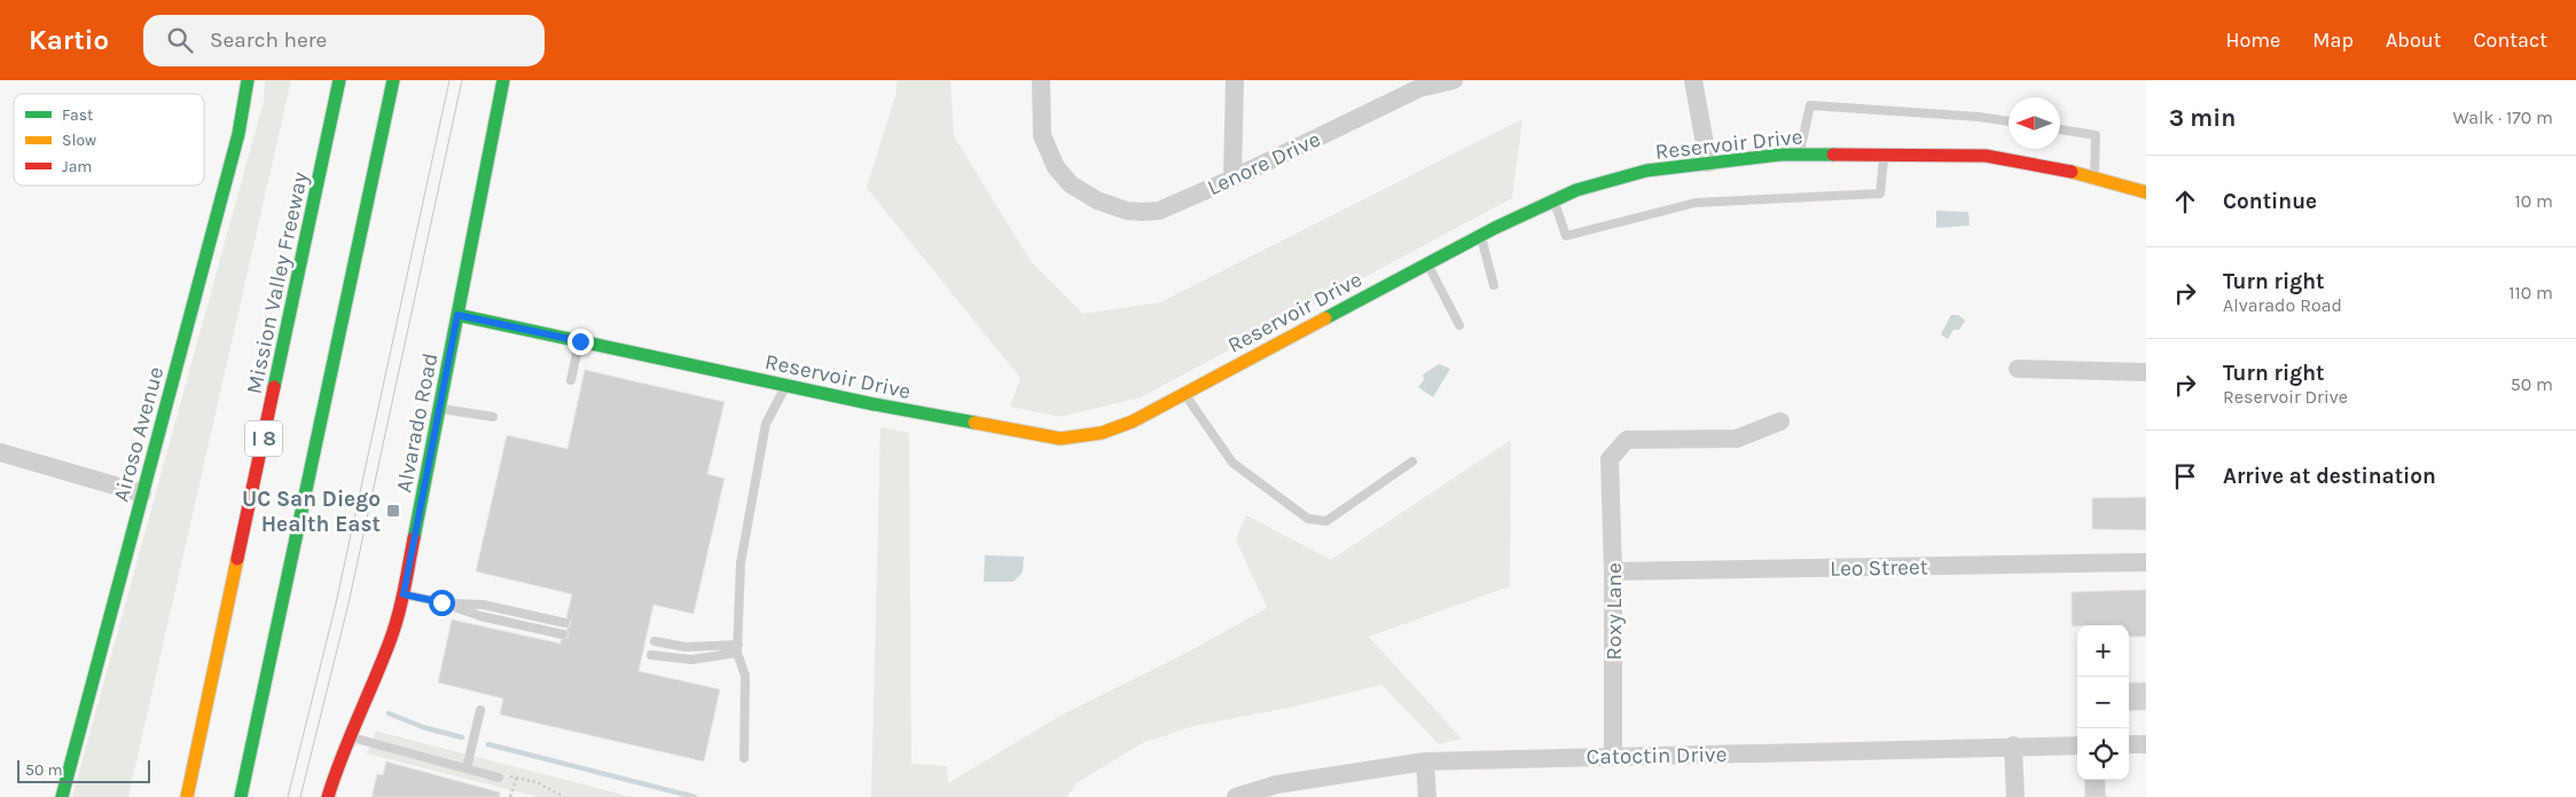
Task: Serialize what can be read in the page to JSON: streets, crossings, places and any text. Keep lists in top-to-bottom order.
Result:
{
  "streets": {
    "main road": [
      "Reservoir Drive",
      "Mission Valley Freeway",
      "Alvarado Road",
      "Airoso Avenue",
      "I 8"
    ],
    "street": [
      "Lenore Drive",
      "Leo Street",
      "Roxy Lane",
      "Catoctin Drive"
    ]
  },
  "crossings": [
    ["Reservoir Drive", "Alvarado Road"],
    ["Leo Street", "Roxy Lane"],
    ["Roxy Lane", "Catoctin Drive"]
  ],
  "places": {
    "transit": ["UC San Diego Health East"]
  },
  "legend": ["Fast", "Slow", "Jam"],
  "scale_bar": "50 m",
  "north": "left",
  "page": {
    "header": "Kartio",
    "search": "Search here",
    "nav": [
      "Home",
      "Map",
      "About",
      "Contact"
    ],
    "heading": ["3 min", "Walk · 170 m"],
    "list": [
      ["Continue", "10 m"],
      ["Turn right", "Alvarado Road", "110 m"],
      ["Turn right", "Reservoir Drive", "50 m"],
      "Arrive at destination"
    ],
    "map_buttons": ["+", "−"],
    "scale": "50 m"
  }
}
